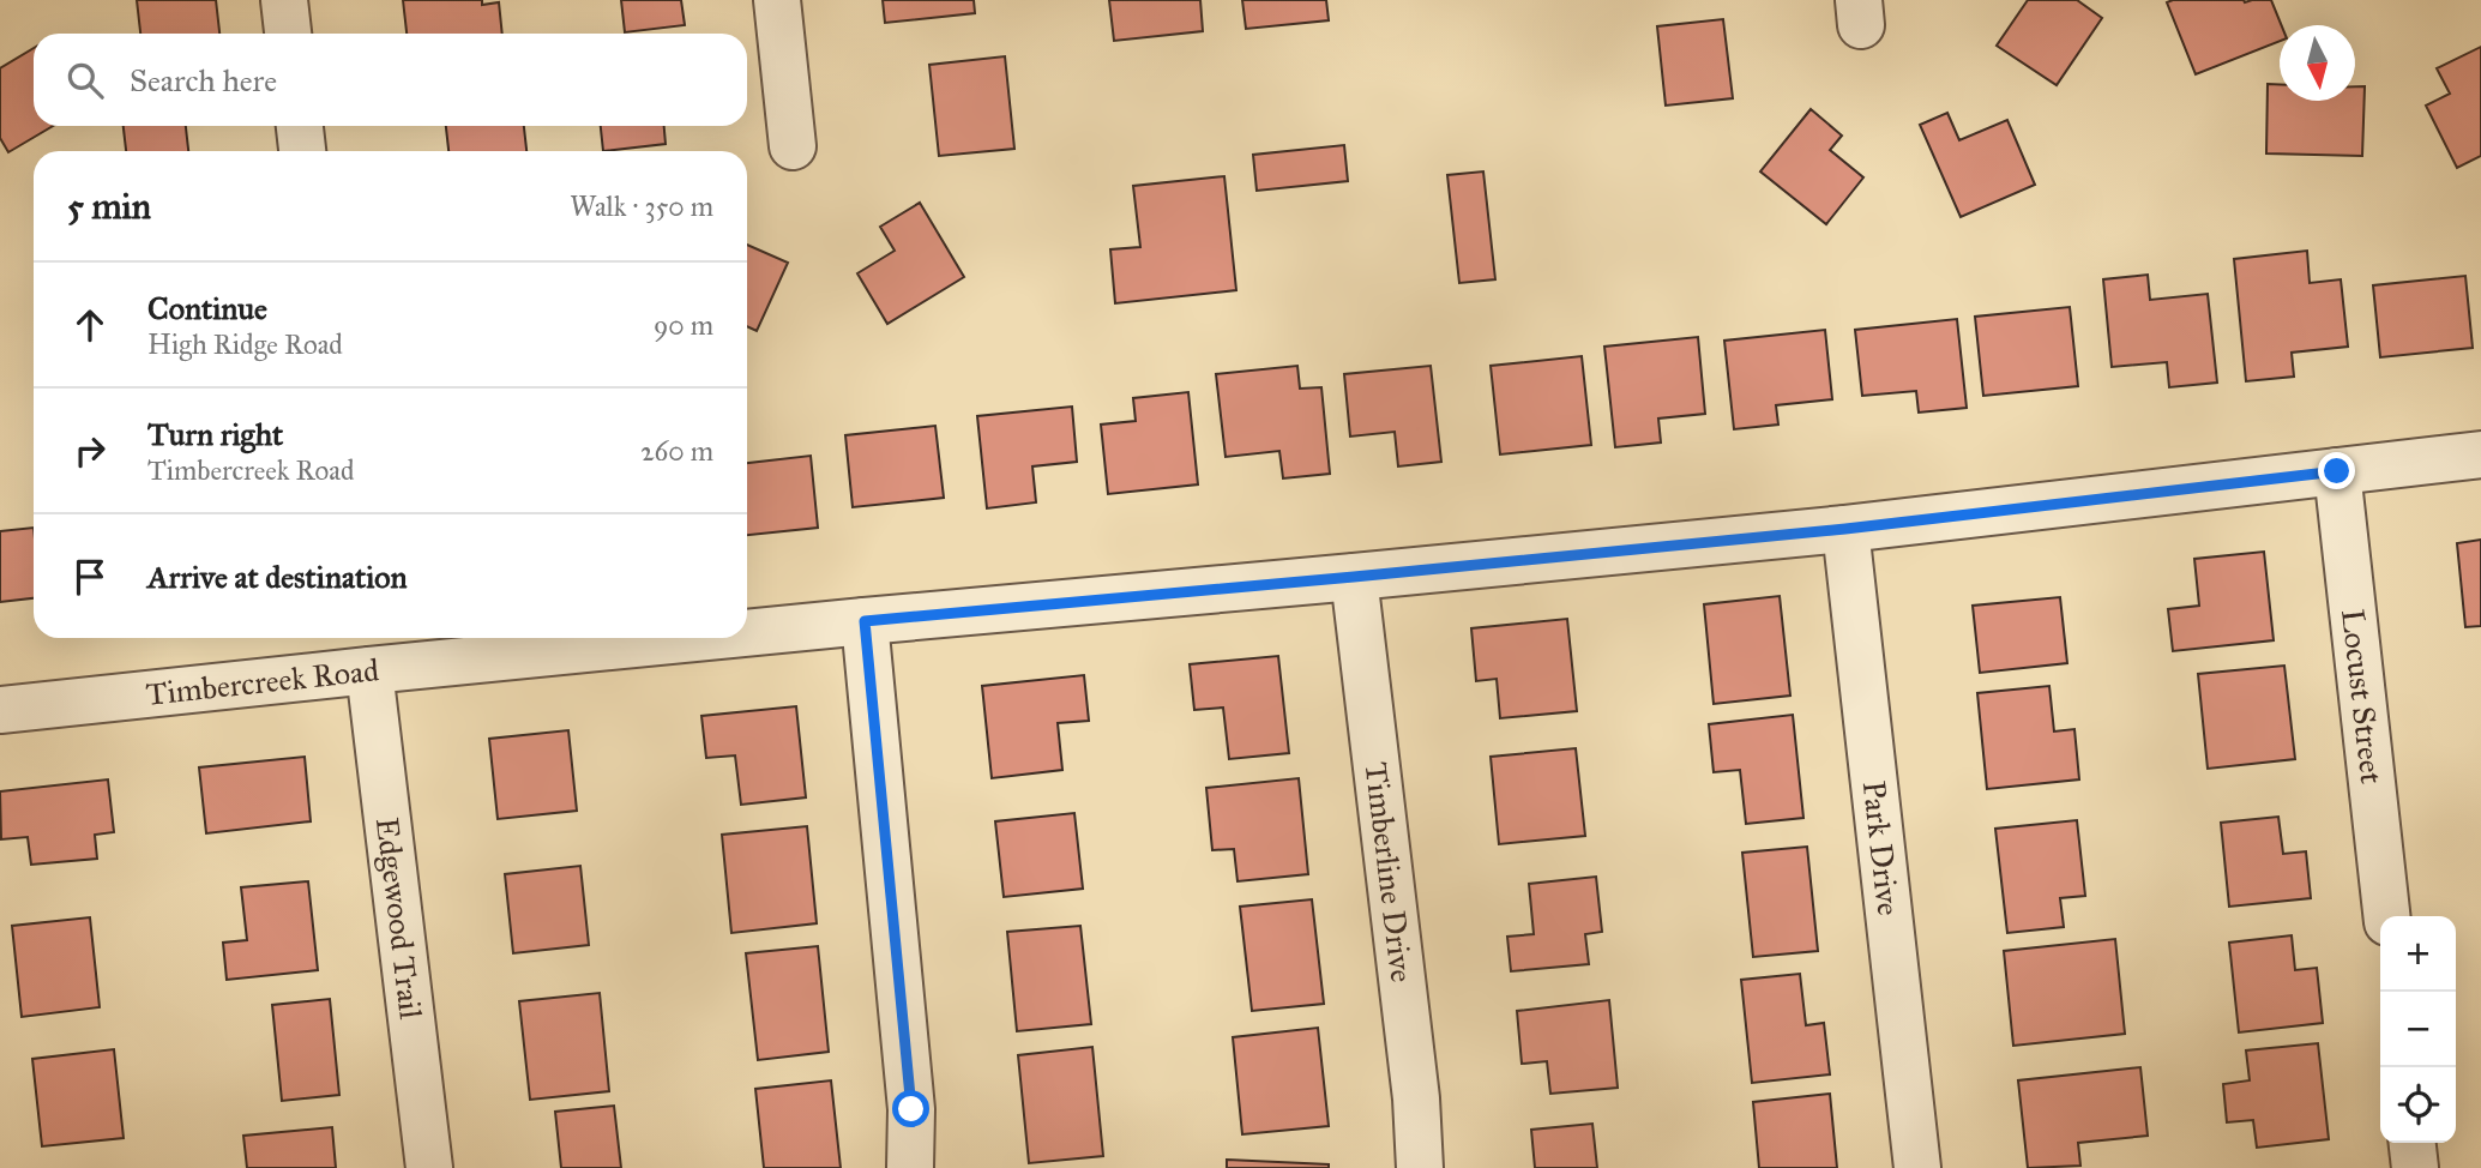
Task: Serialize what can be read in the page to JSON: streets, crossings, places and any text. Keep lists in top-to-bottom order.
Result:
{
  "streets": {
    "street": [
      "Timbercreek Road",
      "Locust Street",
      "Park Drive",
      "Timberline Drive",
      "Edgewood Trail"
    ]
  },
  "crossings": [
    ["Timbercreek Road", "Locust Street"],
    ["Timbercreek Road", "Park Drive"],
    ["Timbercreek Road", "Timberline Drive"],
    ["Timbercreek Road", "Edgewood Trail"]
  ],
  "north": "bottom",
  "page": {
    "search": "Search here",
    "heading": ["5 min", "Walk · 350 m"],
    "list": [
      ["Continue", "High Ridge Road", "90 m"],
      ["Turn right", "Timbercreek Road", "260 m"],
      "Arrive at destination"
    ],
    "map_buttons": ["+", "−"]
  }
}
